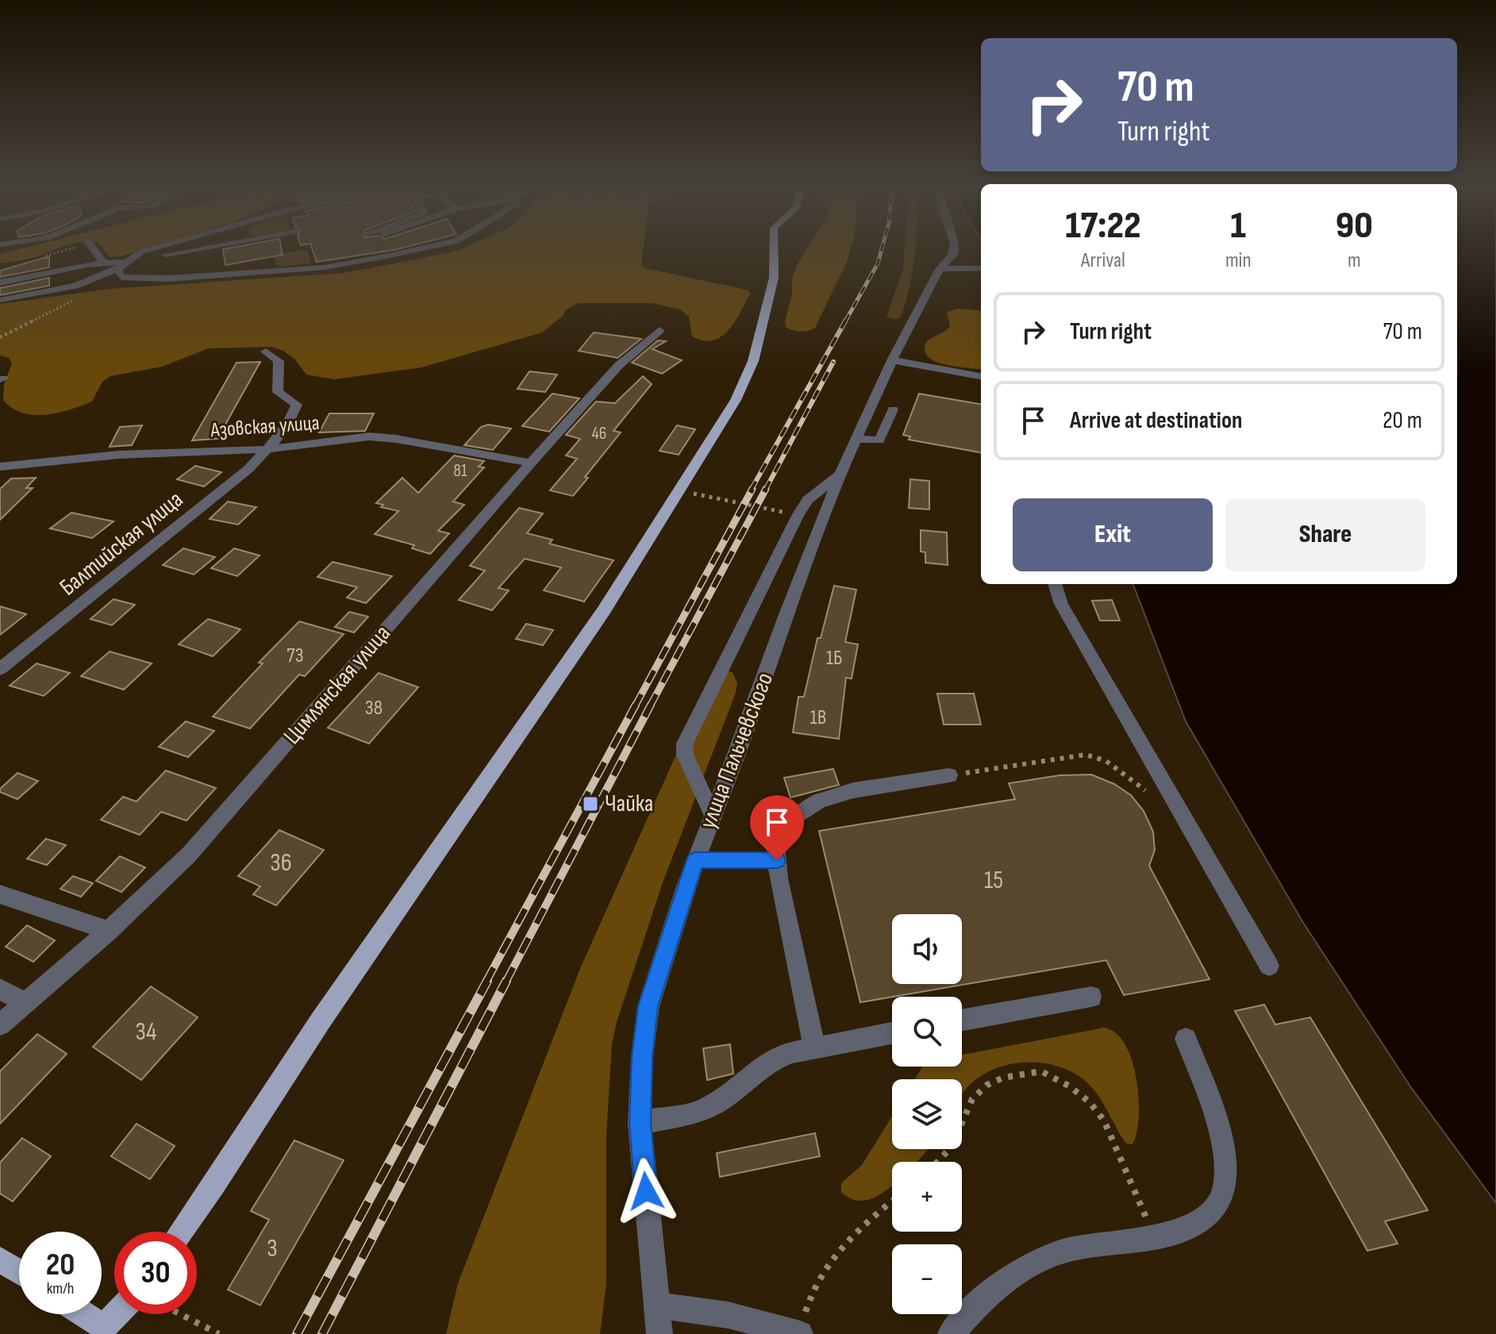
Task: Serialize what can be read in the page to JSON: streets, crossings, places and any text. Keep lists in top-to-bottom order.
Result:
{
  "streets": {
    "street": [
      "Азовская улица",
      "Балтийская улица",
      "Цимлянская улица",
      "улица Пальчевского"
    ]
  },
  "crossings": [
    ["Азовская улица", "Балтийская улица"],
    ["Азовская улица", "Цимлянская улица"]
  ],
  "places": {
    "transit": ["Чайка"]
  },
  "house_numbers": [
    "46",
    "81",
    "73",
    "1Б",
    "38",
    "1В",
    "36",
    "15",
    "34",
    "3"
  ],
  "page": {
    "turn": ["70 m", "Turn right"],
    "eta": [
      "17:22",
      "Arrival",
      "1",
      "min",
      "90",
      "m"
    ],
    "list": [
      {
        "name": "Turn right",
        "value": "70 m"
      },
      {
        "name": "Arrive at destination",
        "value": "20 m"
      }
    ],
    "buttons": ["Exit", "Share"],
    "map_buttons": ["+", "−"],
    "speed": "20 km/h",
    "limit": "30"
  }
}
